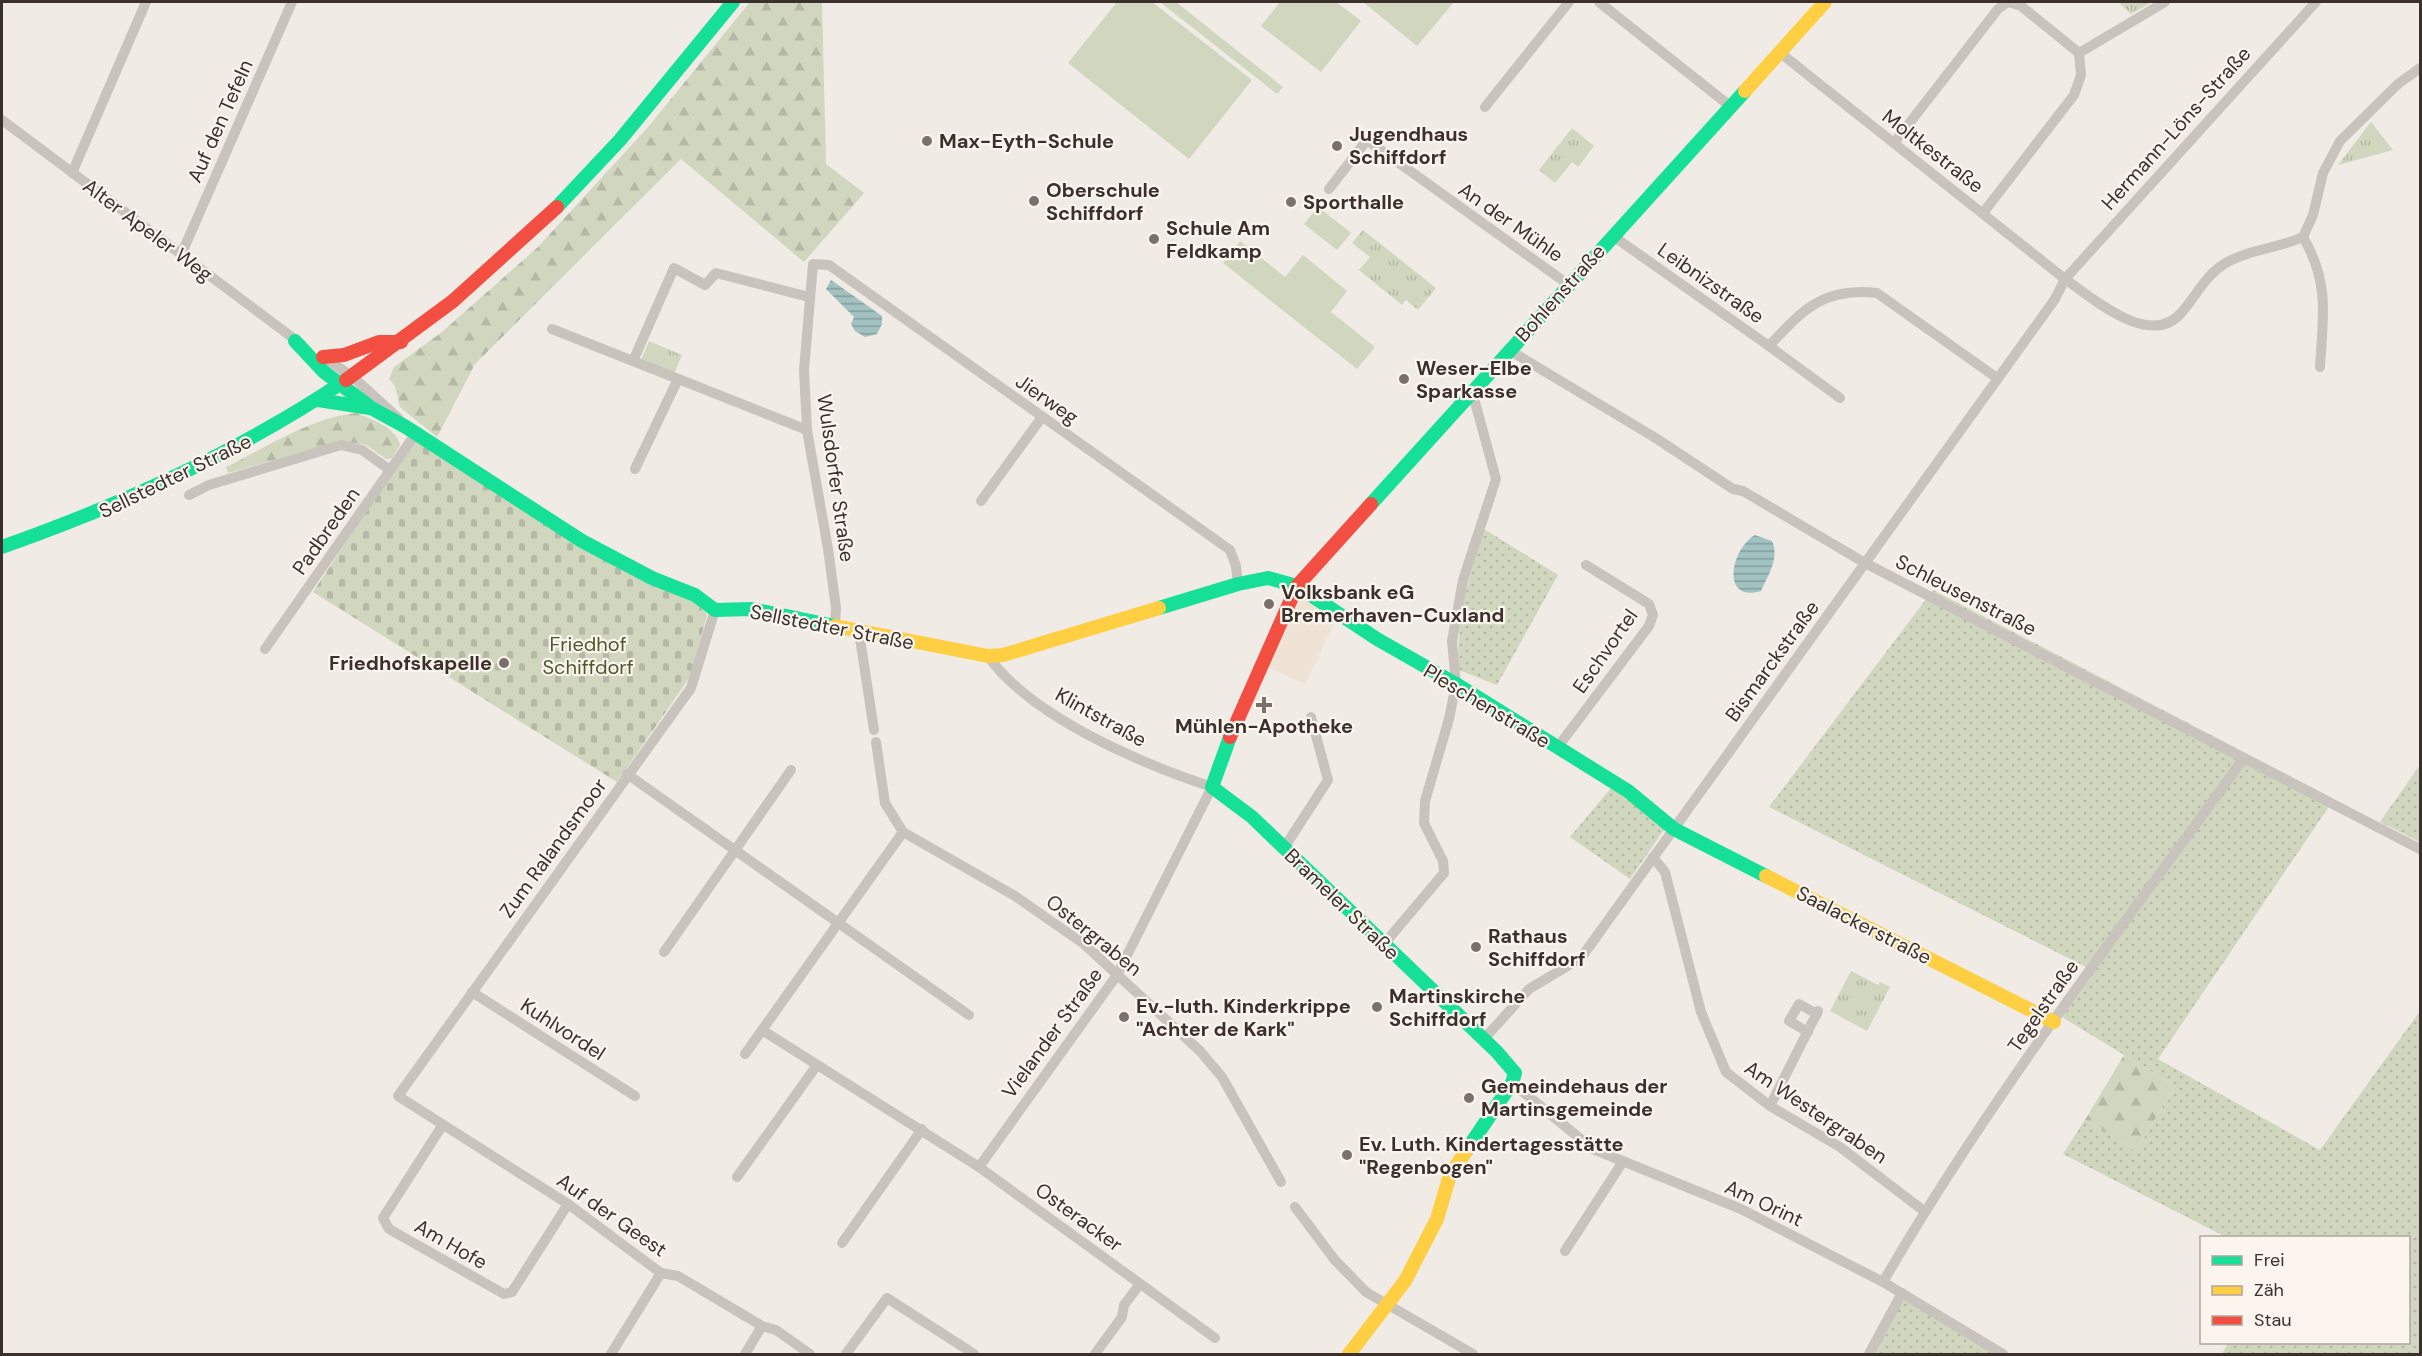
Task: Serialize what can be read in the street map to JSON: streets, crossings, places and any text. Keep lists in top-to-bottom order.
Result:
{
  "streets": {
    "street": [
      "Auf den Tefeln",
      "Hermann-Löns-Straße",
      "Moltkestraße",
      "An der Mühle",
      "Alter Apeler Weg",
      "Leibnizstraße",
      "Bohlenstraße",
      "Jierweg",
      "Sellstedter Straße",
      "Wulsdorfer Straße",
      "Padbreden",
      "Schleusenstraße",
      "Eschvortel",
      "Bismarckstraße",
      "Pleschenstraße",
      "Klintstraße",
      "Zum Ralandsmoor",
      "Brameler Straße",
      "Saalackerstraße",
      "Ostergraben",
      "Tegelstraße",
      "Kuhlvordel",
      "Vielander Straße",
      "Am Westergraben",
      "Am Orint",
      "Auf der Geest",
      "Osteracker",
      "Am Hofe"
    ]
  },
  "crossings": [
    ["Auf den Tefeln", "Alter Apeler Weg"],
    ["Hermann-Löns-Straße", "Moltkestraße"],
    ["Hermann-Löns-Straße", "Bismarckstraße"],
    ["Moltkestraße", "Bohlenstraße"],
    ["Moltkestraße", "Bismarckstraße"],
    ["An der Mühle", "Bohlenstraße"],
    ["Alter Apeler Weg", "Sellstedter Straße"],
    ["Leibnizstraße", "Bohlenstraße"],
    ["Leibnizstraße", "Bismarckstraße"],
    ["Bohlenstraße", "Sellstedter Straße"],
    ["Bohlenstraße", "Schleusenstraße"],
    ["Bohlenstraße", "Pleschenstraße"],
    ["Jierweg", "Sellstedter Straße"],
    ["Jierweg", "Wulsdorfer Straße"],
    ["Sellstedter Straße", "Wulsdorfer Straße"],
    ["Sellstedter Straße", "Padbreden"],
    ["Sellstedter Straße", "Pleschenstraße"],
    ["Sellstedter Straße", "Klintstraße"],
    ["Sellstedter Straße", "Zum Ralandsmoor"],
    ["Schleusenstraße", "Bismarckstraße"],
    ["Schleusenstraße", "Tegelstraße"],
    ["Eschvortel", "Pleschenstraße"],
    ["Bismarckstraße", "Pleschenstraße"],
    ["Bismarckstraße", "Brameler Straße"],
    ["Bismarckstraße", "Saalackerstraße"],
    ["Bismarckstraße", "Am Westergraben"],
    ["Pleschenstraße", "Saalackerstraße"],
    ["Klintstraße", "Brameler Straße"],
    ["Klintstraße", "Vielander Straße"],
    ["Zum Ralandsmoor", "Kuhlvordel"],
    ["Zum Ralandsmoor", "Auf der Geest"],
    ["Brameler Straße", "Vielander Straße"],
    ["Brameler Straße", "Am Orint"],
    ["Saalackerstraße", "Tegelstraße"],
    ["Ostergraben", "Vielander Straße"],
    ["Tegelstraße", "Am Westergraben"],
    ["Tegelstraße", "Am Orint"],
    ["Vielander Straße", "Osteracker"],
    ["Auf der Geest", "Am Hofe"]
  ],
  "parks": ["Friedhof Schiffdorf"],
  "places": {
    "other": [
      "Max-Eyth-Schule",
      "Jugendhaus Schiffdorf",
      "Oberschule Schiffdorf",
      "Sporthalle",
      "Schule Am Feldkamp",
      "Weser-Elbe Sparkasse",
      "Volksbank eG Bremerhaven-Cuxland",
      "Friedhofskapelle",
      "Rathaus Schiffdorf",
      "Martinskirche Schiffdorf",
      "Ev.-luth. Kinderkrippe \"Achter de Kark\"",
      "Gemeindehaus der Martinsgemeinde",
      "Ev. Luth. Kindertagesstätte \"Regenbogen\""
    ],
    "health": ["Mühlen-Apotheke"]
  },
  "legend": ["Frei", "Zäh", "Stau"]
}
